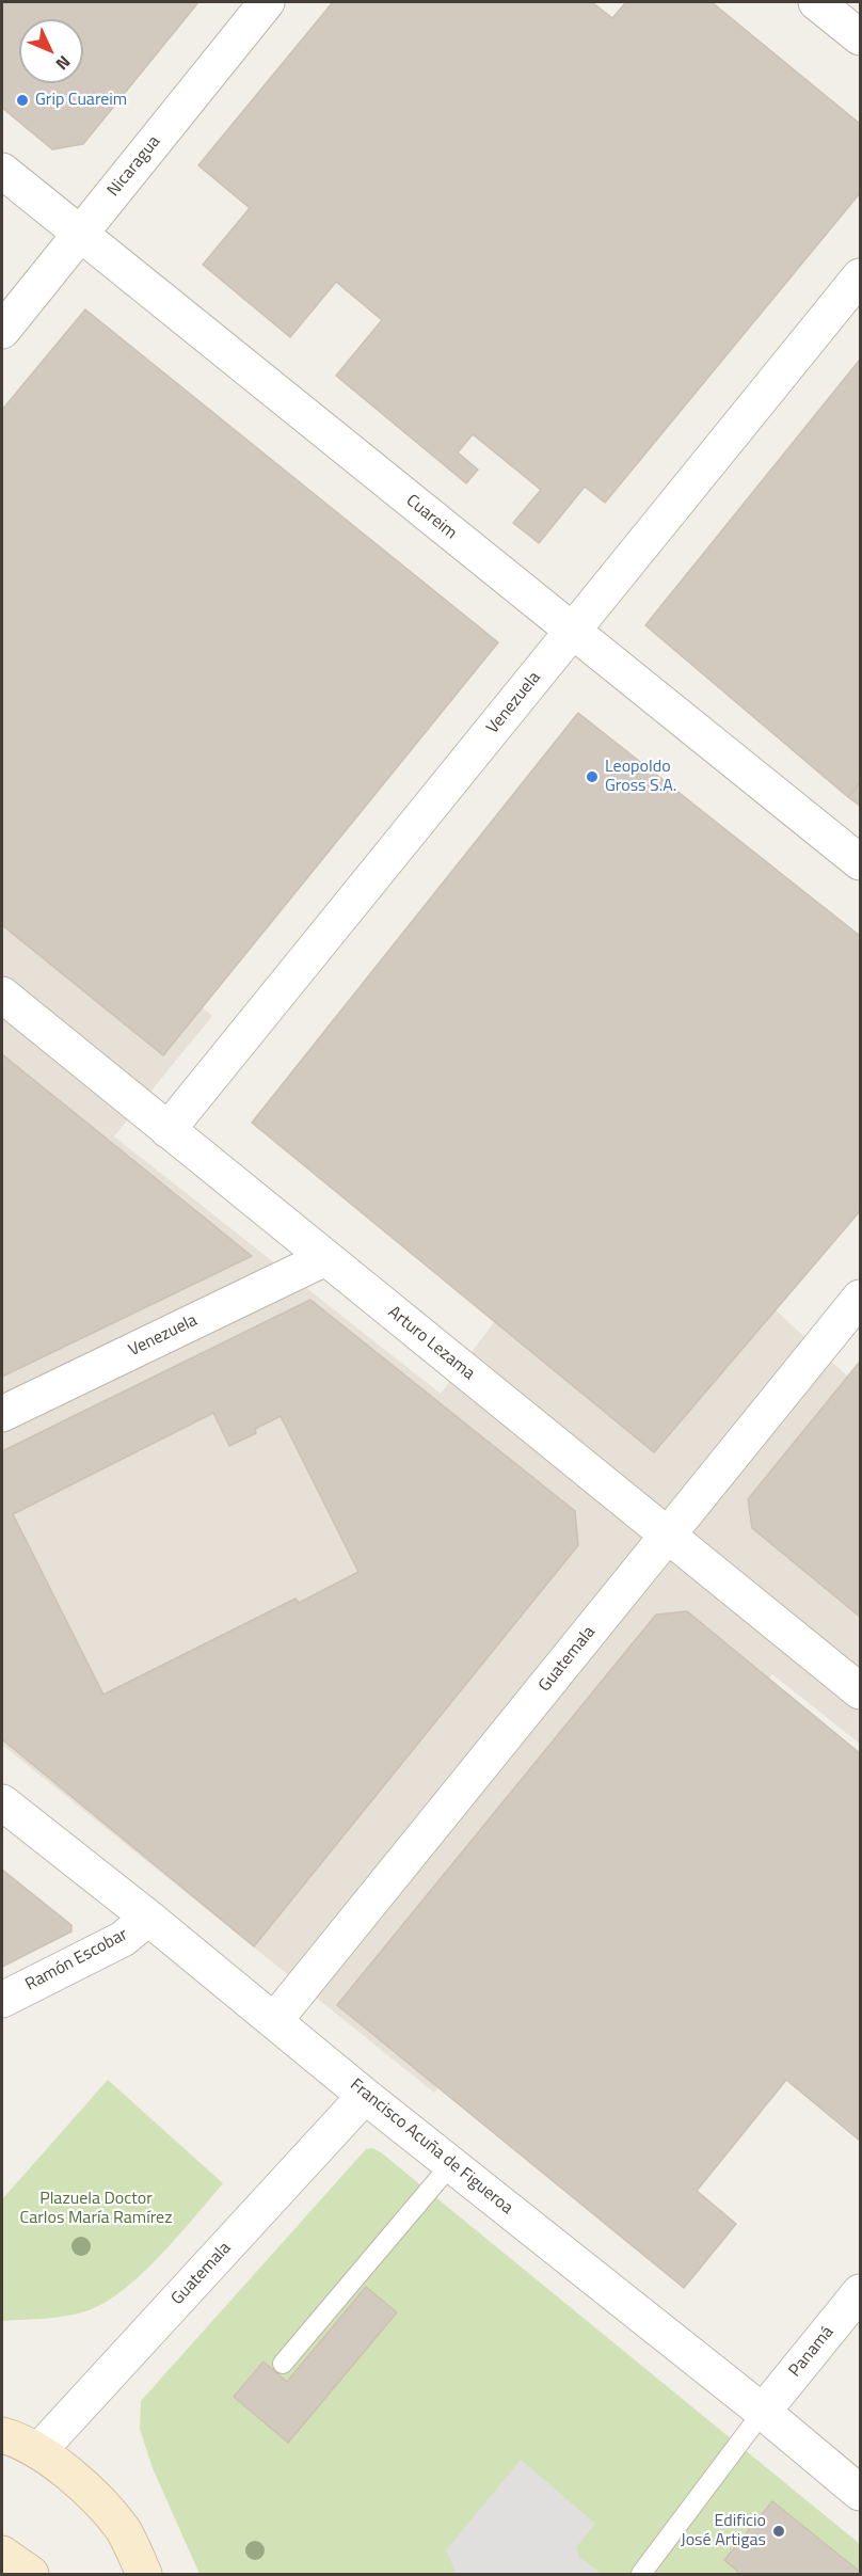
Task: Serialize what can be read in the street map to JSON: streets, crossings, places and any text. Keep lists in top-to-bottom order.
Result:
{
  "streets": {
    "street": [
      "Nicaragua",
      "Cuareim",
      "Venezuela",
      "Arturo Lezama",
      "Guatemala",
      "Ramón Escobar",
      "Francisco Acuña de Figueroa",
      "Panamá"
    ]
  },
  "crossings": [
    ["Nicaragua", "Cuareim"],
    ["Cuareim", "Venezuela"],
    ["Venezuela", "Arturo Lezama"],
    ["Arturo Lezama", "Guatemala"],
    ["Guatemala", "Francisco Acuña de Figueroa"],
    ["Ramón Escobar", "Francisco Acuña de Figueroa"],
    ["Francisco Acuña de Figueroa", "Panamá"]
  ],
  "parks": ["Plazuela Doctor Carlos María Ramírez"],
  "places": ["Grip Cuareim", "Leopoldo Gross S.A.", "Edificio José Artigas"],
  "north": "bottom right"
}
